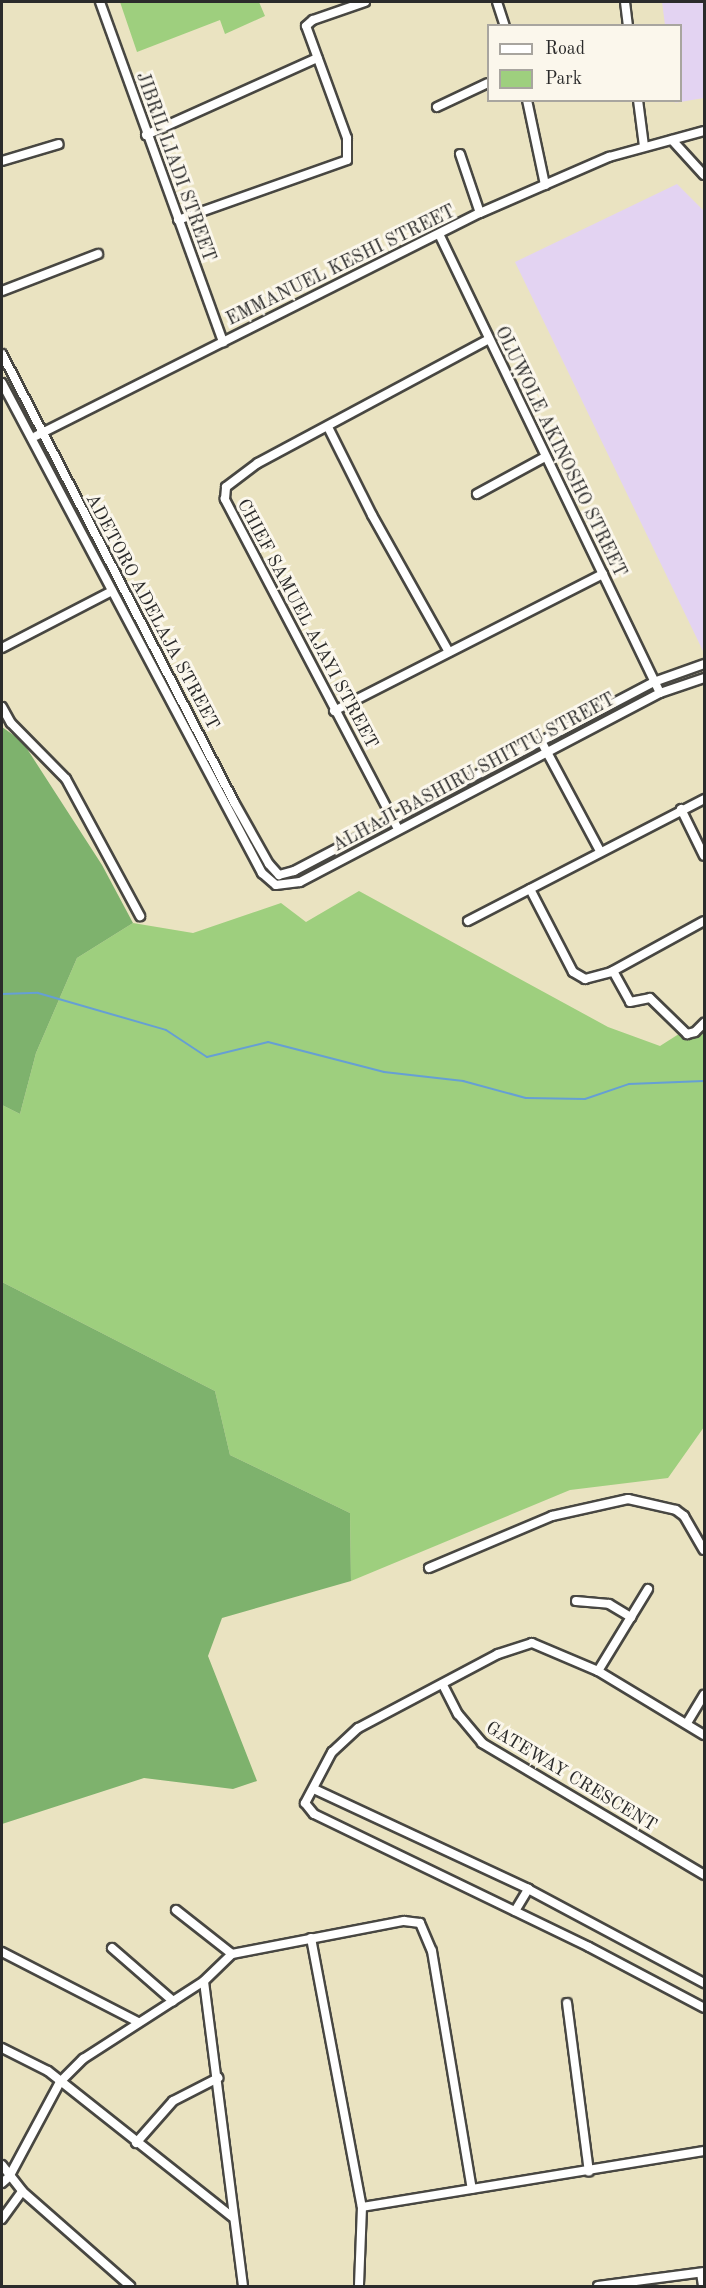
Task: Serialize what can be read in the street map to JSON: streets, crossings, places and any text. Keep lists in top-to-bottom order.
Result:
{
  "streets": {
    "street": [
      "JIBRIL LIADI STREET",
      "EMMANUEL KESHI STREET",
      "OLUWOLE AKINOSHO STREET",
      "ADETORO ADELAJA STREET",
      "CHIEF SAMUEL AJAYI STREET",
      "ALHAJI BASHIRU SHITTU STREET",
      "GATEWAY CRESCENT"
    ]
  },
  "crossings": [
    ["JIBRIL LIADI STREET", "EMMANUEL KESHI STREET"],
    ["EMMANUEL KESHI STREET", "OLUWOLE AKINOSHO STREET"],
    ["EMMANUEL KESHI STREET", "ADETORO ADELAJA STREET"],
    ["OLUWOLE AKINOSHO STREET", "CHIEF SAMUEL AJAYI STREET"],
    ["OLUWOLE AKINOSHO STREET", "ALHAJI BASHIRU SHITTU STREET"],
    ["ADETORO ADELAJA STREET", "ALHAJI BASHIRU SHITTU STREET"],
    ["CHIEF SAMUEL AJAYI STREET", "ALHAJI BASHIRU SHITTU STREET"]
  ],
  "legend": ["Road", "Park"]
}
